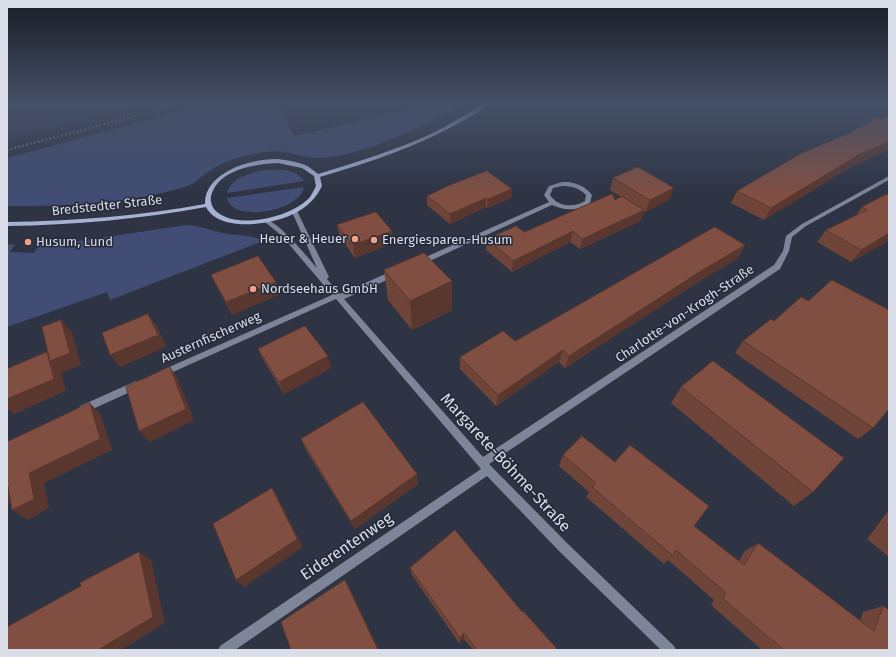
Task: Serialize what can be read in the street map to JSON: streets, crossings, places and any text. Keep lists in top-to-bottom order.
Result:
{
  "streets": {
    "main road": ["Bredstedter Straße"],
    "street": [
      "Charlotte-von-Krogh-Straße",
      "Austernfischerweg",
      "Margarete-Böhme-Straße",
      "Eiderentenweg"
    ]
  },
  "crossings": [
    ["Charlotte-von-Krogh-Straße", "Margarete-Böhme-Straße"],
    ["Charlotte-von-Krogh-Straße", "Eiderentenweg"],
    ["Austernfischerweg", "Margarete-Böhme-Straße"],
    ["Margarete-Böhme-Straße", "Eiderentenweg"]
  ],
  "places": [
    "Heuer & Heuer",
    "Energiesparen-Husum",
    "Husum, Lund",
    "Nordseehaus GmbH"
  ]
}
